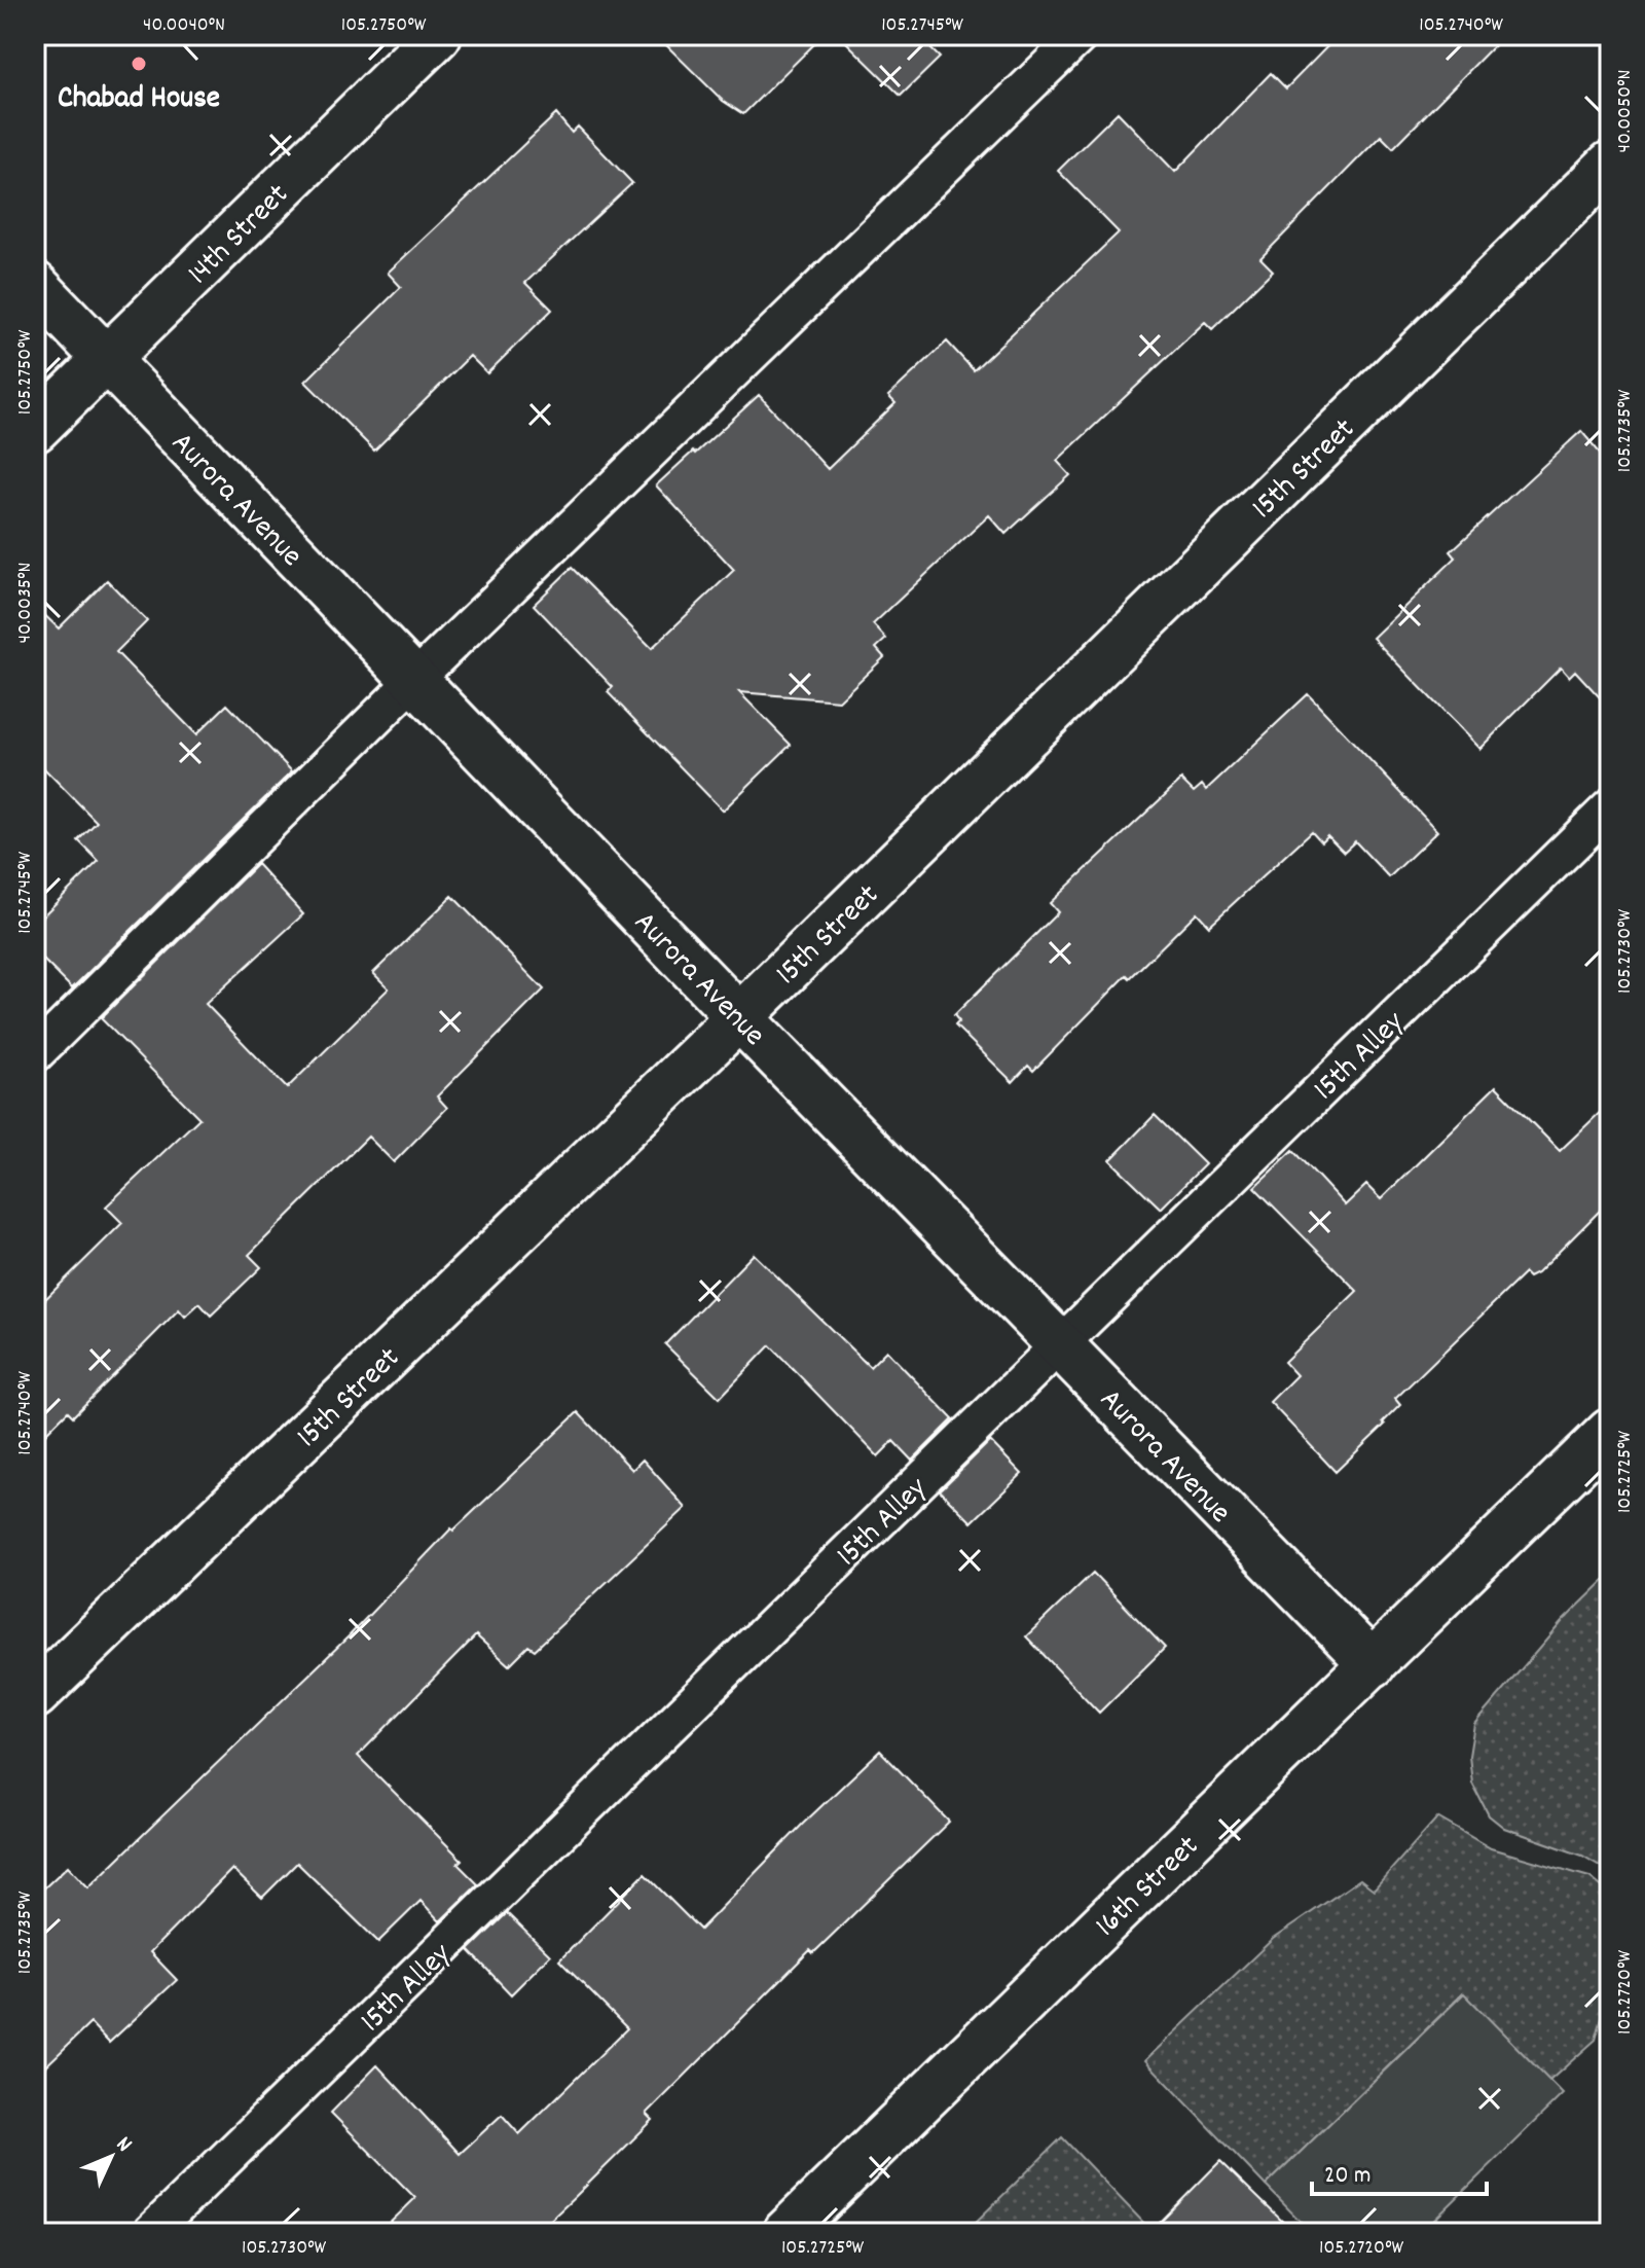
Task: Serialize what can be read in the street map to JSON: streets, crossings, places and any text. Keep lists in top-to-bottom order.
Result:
{
  "streets": {
    "street": [
      "14th Street",
      "15th Street",
      "Aurora Avenue",
      "16th Street"
    ],
    "lane": ["15th Alley"]
  },
  "crossings": [
    ["14th Street", "Aurora Avenue"],
    ["15th Street", "Aurora Avenue"],
    ["Aurora Avenue", "15th Alley"],
    ["Aurora Avenue", "16th Street"]
  ],
  "places": ["Chabad House"],
  "scale_bar": "20 m",
  "north": "top right",
  "coordinates": [
    "40.0040°N",
    "105.2750°W",
    "105.2745°W",
    "105.2740°W",
    "40.0050°N",
    "105.2735°W",
    "40.0035°N",
    "105.2730°W",
    "105.2725°W",
    "105.2720°W"
  ]
}
